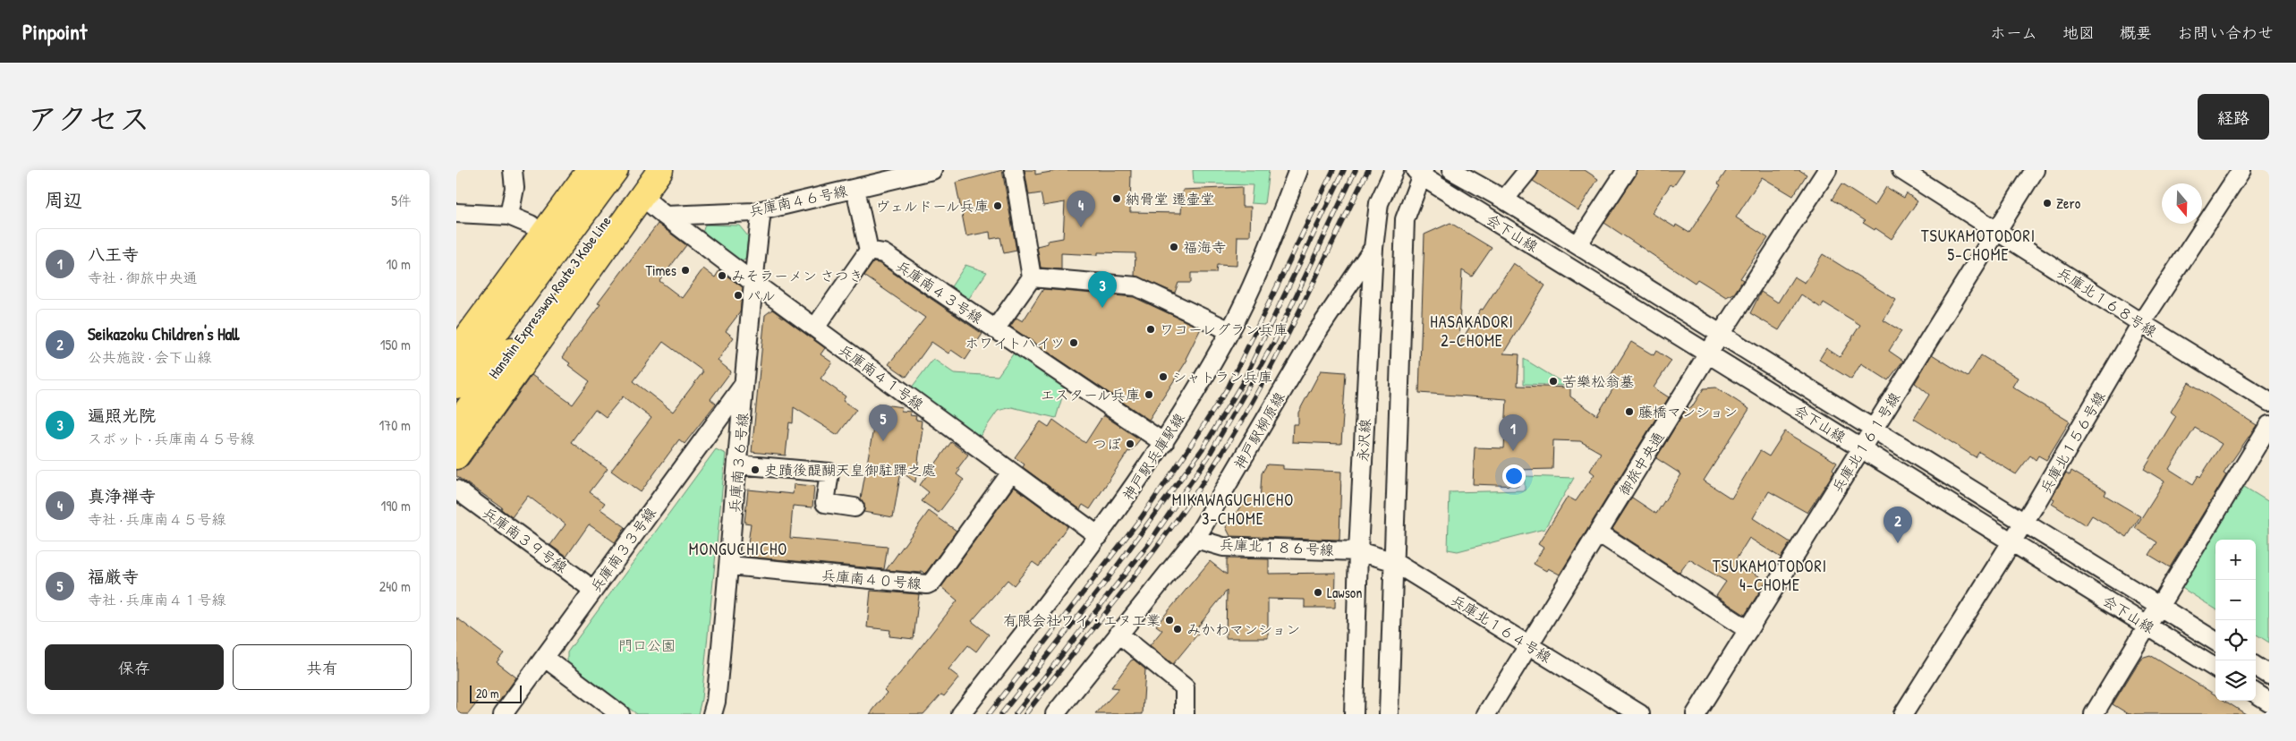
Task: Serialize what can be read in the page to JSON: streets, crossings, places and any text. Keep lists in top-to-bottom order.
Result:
{
  "streets": {
    "highway": ["Hanshin Expressway Route 3 Kobe Line"],
    "street": [
      "兵庫南４６号線",
      "会下山線",
      "兵庫南４３号線",
      "兵庫北１６８号線",
      "兵庫南４１号線",
      "神戸駅柳原線",
      "永沢線",
      "兵庫北１６１号線",
      "兵庫北１５６号線",
      "神戸駅兵庫駅線",
      "兵庫南３６号線",
      "御旅中央通",
      "兵庫南３９号線",
      "兵庫北１８６号線",
      "兵庫南３３号線",
      "兵庫南４０号線",
      "兵庫北１６４号線"
    ]
  },
  "crossings": [
    ["兵庫南４６号線", "兵庫南４１号線"],
    ["兵庫南４６号線", "兵庫南３６号線"],
    ["会下山線", "兵庫北１６１号線"],
    ["会下山線", "兵庫北１５６号線"],
    ["会下山線", "御旅中央通"],
    ["兵庫南４３号線", "神戸駅兵庫駅線"],
    ["兵庫北１６８号線", "兵庫北１６１号線"],
    ["兵庫北１６８号線", "兵庫北１５６号線"],
    ["兵庫南４１号線", "神戸駅兵庫駅線"],
    ["兵庫南４１号線", "兵庫南３６号線"],
    ["兵庫南４１号線", "兵庫南４０号線"],
    ["神戸駅柳原線", "永沢線"],
    ["神戸駅柳原線", "兵庫北１８６号線"],
    ["永沢線", "兵庫北１８６号線"],
    ["永沢線", "兵庫北１６４号線"],
    ["兵庫南３６号線", "兵庫南３３号線"],
    ["兵庫南３６号線", "兵庫南４０号線"],
    ["御旅中央通", "兵庫北１６４号線"],
    ["兵庫南３９号線", "兵庫南３３号線"],
    ["兵庫北１８６号線", "兵庫北１６４号線"]
  ],
  "districts": [
    "TSUKAMOTODORI 5-CHOME",
    "HASAKADORI 2-CHOME",
    "MIKAWAGUCHICHO 3-CHOME",
    "MONGUCHICHO",
    "TSUKAMOTODORI 4-CHOME"
  ],
  "parks": ["門口公園"],
  "places": [
    "納骨堂 遷壷堂",
    "Zero",
    "ヴェルドール兵庫",
    "福海寺",
    "Times",
    "みそラーメン さつき",
    "パル",
    "ワコーレグラン兵庫",
    "ホワイトハイツ",
    "シャトラン兵庫",
    "苦樂松翁墓",
    "エスタール兵庫",
    "藤橋マンション",
    "つぼ",
    "史蹟後醍醐天皇御駐蹕之處",
    "Lawson",
    "有限会社ワイ・エヌ工業",
    "みかわマンション"
  ],
  "scale_bar": "20 m",
  "north": "bottom",
  "page": {
    "header": "Pinpoint",
    "nav": [
      "ホーム",
      "地図",
      "概要",
      "お問い合わせ"
    ],
    "title": "アクセス",
    "buttons": [
      "経路",
      ["保存", "共有"]
    ],
    "heading": ["周辺", "5件"],
    "pins": [
      "4",
      "3",
      "5",
      "1",
      "2"
    ],
    "list": [
      {
        "mark": "1",
        "name": "八王寺",
        "note": "寺社 · 御旅中央通",
        "value": "10 m"
      },
      {
        "mark": "2",
        "name": "Seikazoku Children's Hall",
        "note": "公共施設 · 会下山線",
        "value": "150 m"
      },
      {
        "mark": "3",
        "name": "遍照光院",
        "note": "スポット · 兵庫南４５号線",
        "value": "170 m"
      },
      {
        "mark": "4",
        "name": "真浄禅寺",
        "note": "寺社 · 兵庫南４５号線",
        "value": "190 m"
      },
      {
        "mark": "5",
        "name": "福厳寺",
        "note": "寺社 · 兵庫南４１号線",
        "value": "240 m"
      }
    ],
    "map_buttons": ["+", "−"],
    "scale": "20 m"
  }
}
